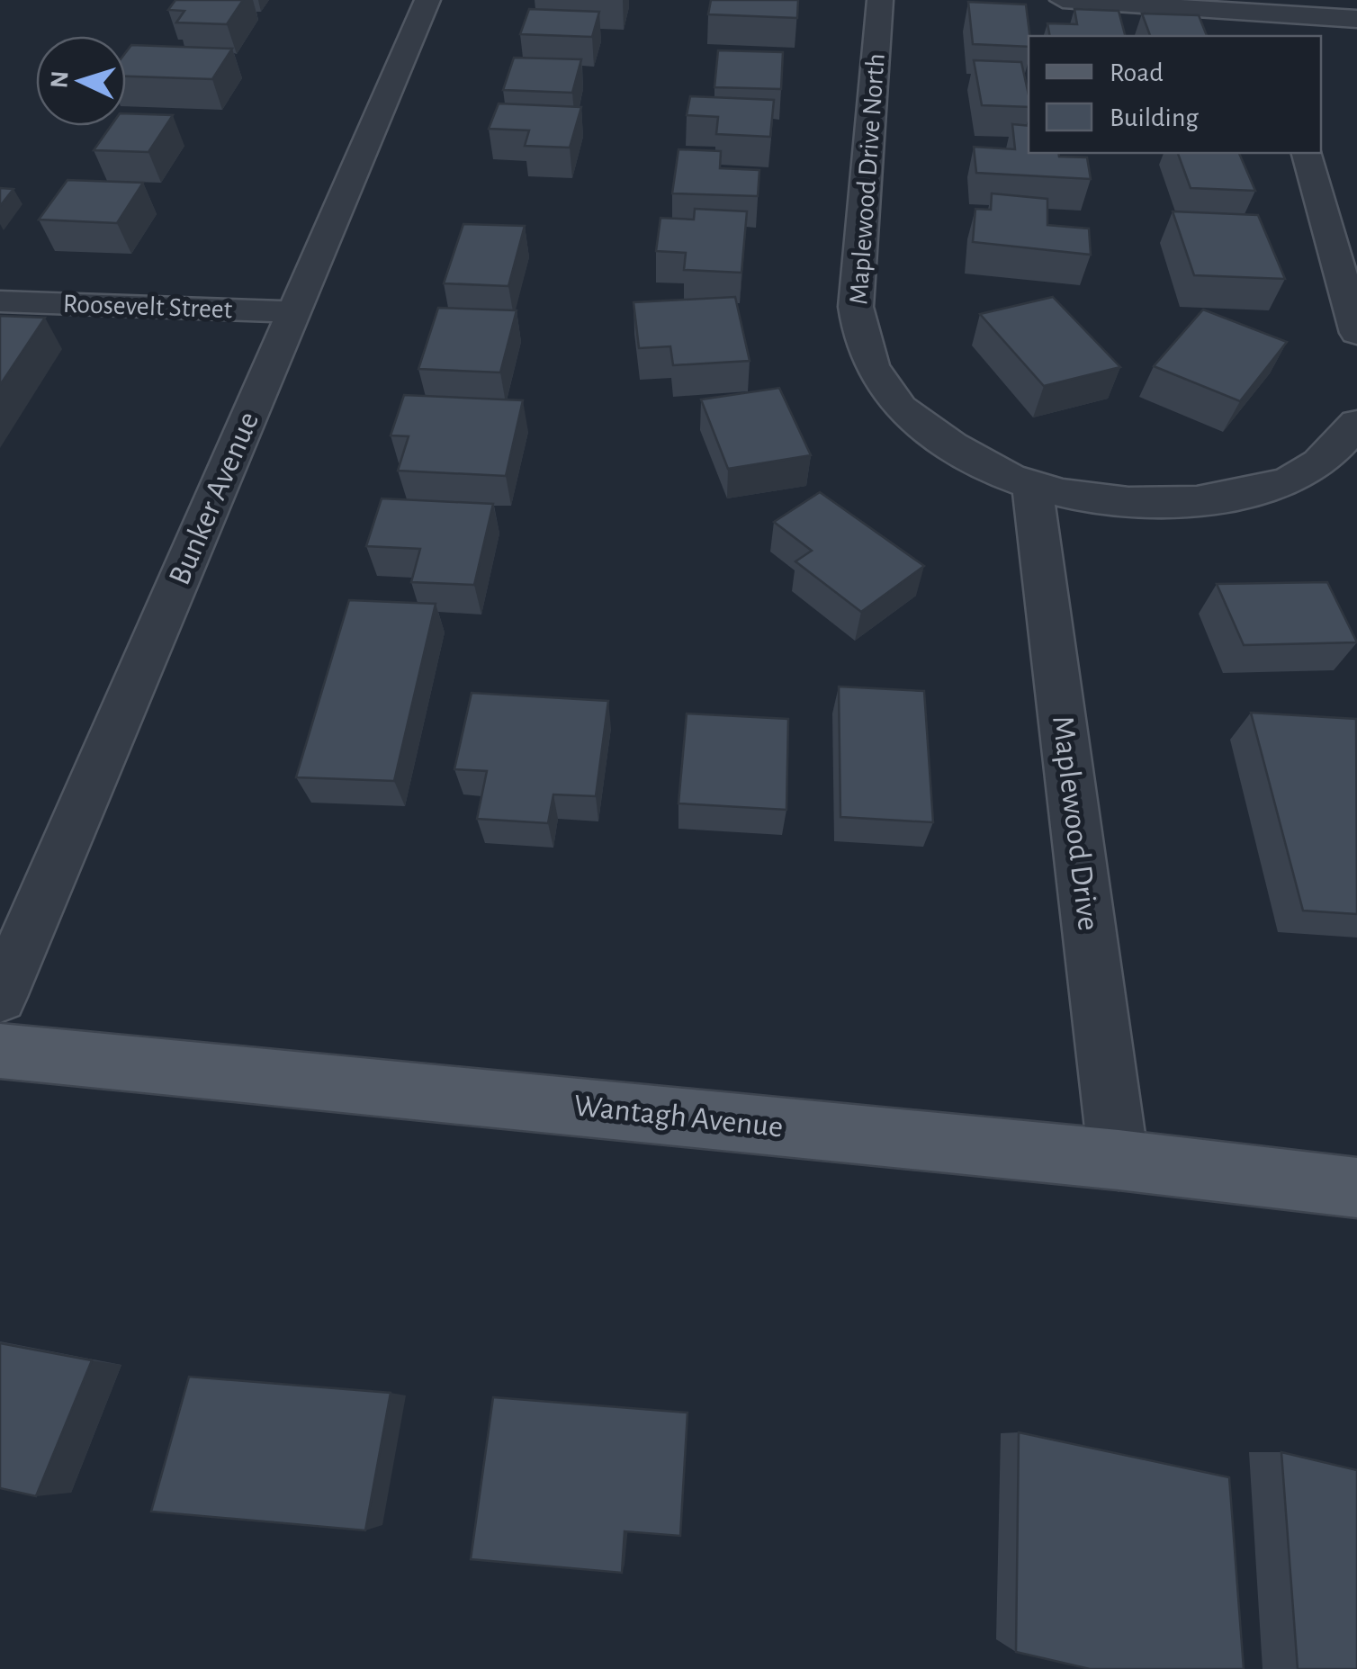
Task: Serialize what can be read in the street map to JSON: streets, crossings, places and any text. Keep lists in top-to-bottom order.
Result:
{
  "streets": {
    "main road": ["Wantagh Avenue"],
    "street": [
      "Maplewood Drive North",
      "Roosevelt Street",
      "Bunker Avenue",
      "Maplewood Drive"
    ]
  },
  "crossings": [
    ["Maplewood Drive North", "Maplewood Drive"],
    ["Roosevelt Street", "Bunker Avenue"],
    ["Maplewood Drive", "Wantagh Avenue"]
  ],
  "legend": ["Road", "Building"],
  "north": "left"
}
